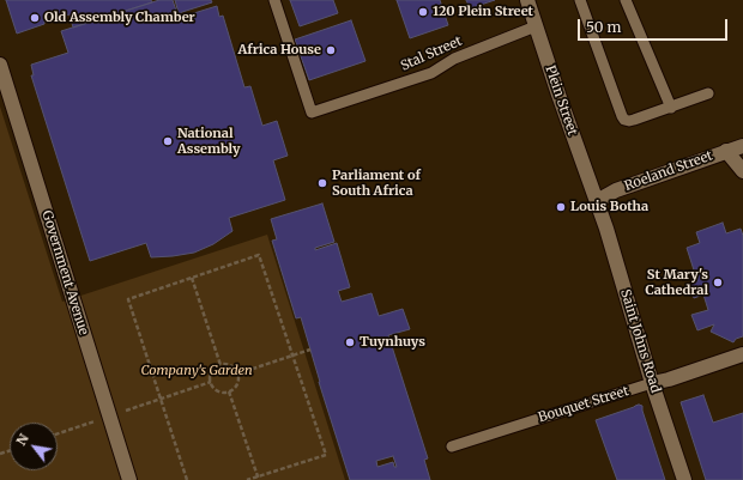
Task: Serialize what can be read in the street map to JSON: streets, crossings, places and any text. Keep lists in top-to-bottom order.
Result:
{
  "streets": {
    "street": [
      "Plein Street",
      "Roeland Street",
      "Government Avenue",
      "Saint Johns Road",
      "Bouquet Street"
    ],
    "lane": ["Stal Street"]
  },
  "crossings": [
    ["Stal Street", "Plein Street"],
    ["Plein Street", "Roeland Street"],
    ["Plein Street", "Saint Johns Road"],
    ["Roeland Street", "Saint Johns Road"],
    ["Saint Johns Road", "Bouquet Street"]
  ],
  "parks": ["Company's Garden"],
  "places": [
    "120 Plein Street",
    "Old Assembly Chamber",
    "Africa House",
    "National Assembly",
    "Parliament of South Africa",
    "Louis Botha",
    "St Mary's Cathedral",
    "Tuynhuys"
  ],
  "scale_bar": "50 m",
  "north": "top left"
}
